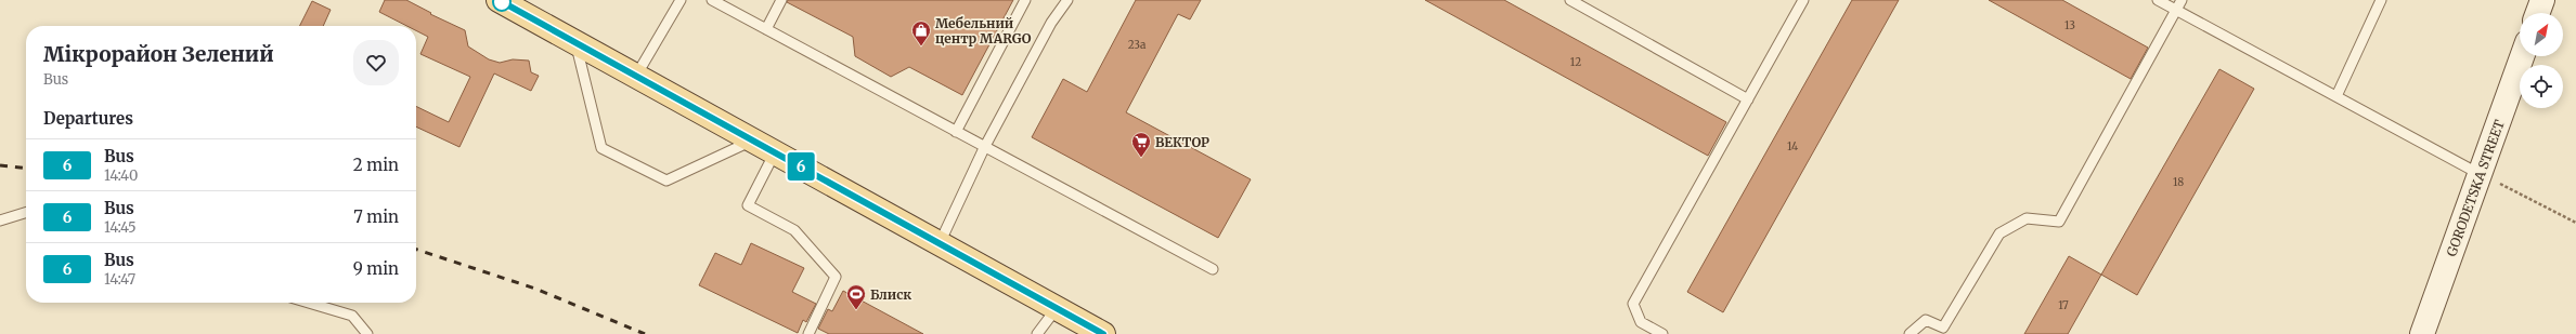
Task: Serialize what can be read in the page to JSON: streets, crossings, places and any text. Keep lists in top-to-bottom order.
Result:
{
  "streets": {
    "street": ["GORODETSKA STREET"]
  },
  "places": {
    "shop": ["Мебельний центр MARGO"],
    "supermarket": ["ВЕКТОР"],
    "sports": ["Блиск"]
  },
  "lines": ["bus line 6"],
  "house_numbers": [
    "13",
    "23а",
    "12",
    "14",
    "18",
    "17"
  ],
  "north": "top right",
  "page": {
    "on_map": "6",
    "heading": [
      ["Мікрорайон Зелений", "Bus"],
      "Departures"
    ],
    "list": [
      {
        "mark": "6",
        "name": "Bus",
        "note": "14:40",
        "value": "2 min"
      },
      {
        "mark": "6",
        "name": "Bus",
        "note": "14:45",
        "value": "7 min"
      },
      {
        "mark": "6",
        "name": "Bus",
        "note": "14:47",
        "value": "9 min"
      }
    ]
  }
}
